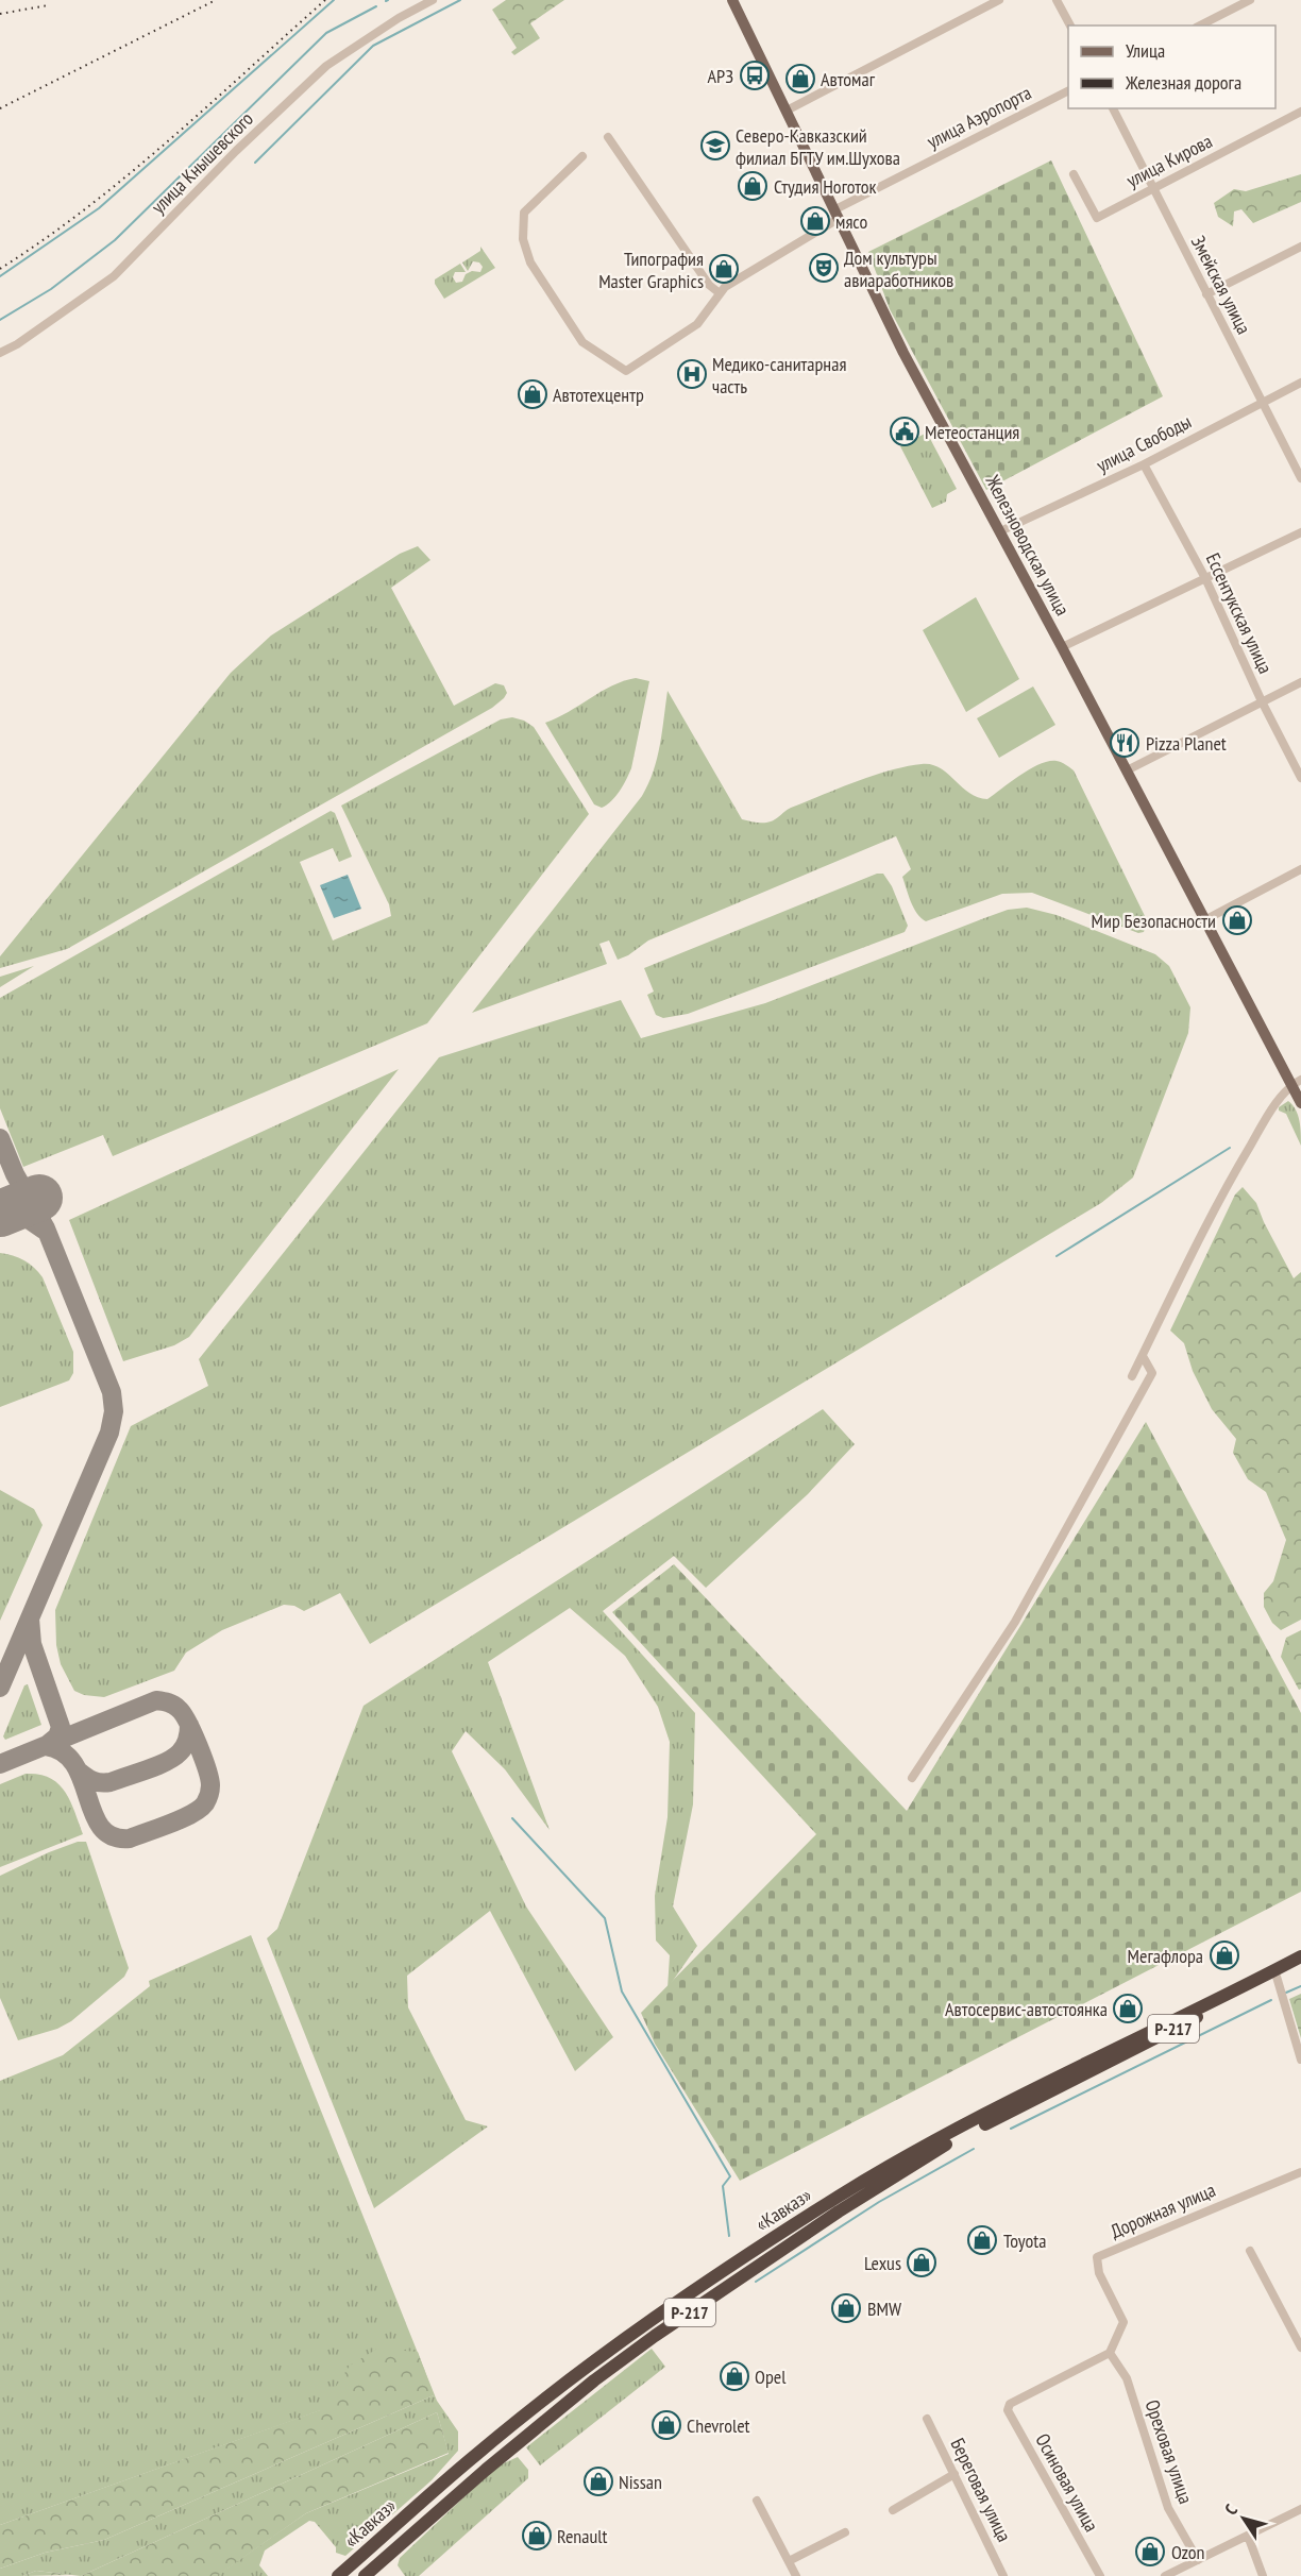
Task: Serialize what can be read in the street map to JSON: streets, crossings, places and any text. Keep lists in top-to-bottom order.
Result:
{
  "streets": {
    "highway": ["Р-217", "«Кавказ»"],
    "main road": ["Железноводская улица"],
    "street": [
      "улица Аэропорта",
      "улица Кирова",
      "улица Кнышевского",
      "Змейская улица",
      "улица Свободы",
      "Ессентукская улица",
      "Дорожная улица",
      "Ореховая улица",
      "Осиновая улица",
      "Береговая улица"
    ]
  },
  "crossings": [
    ["улица Аэропорта", "Железноводская улица"],
    ["улица Кирова", "Змейская улица"],
    ["Змейская улица", "улица Свободы"],
    ["улица Свободы", "Железноводская улица"],
    ["улица Свободы", "Ессентукская улица"],
    ["Дорожная улица", "Ореховая улица"],
    ["Дорожная улица", "Осиновая улица"],
    ["Ореховая улица", "Осиновая улица"]
  ],
  "places": {
    "bus stop": ["АРЗ"],
    "shop": [
      "Автомаг",
      "Студия Ноготок",
      "мясо",
      "Типография Master Graphics",
      "Автотехцентр",
      "Мир Безопасности",
      "Мегафлора",
      "Автосервис-автостоянка",
      "Toyota",
      "Lexus",
      "BMW",
      "Opel",
      "Chevrolet",
      "Nissan",
      "Renault",
      "Ozon"
    ],
    "school or university": ["Северо-Кавказский филиал БГТУ им.Шухова"],
    "theatre": ["Дом культуры авиаработников"],
    "hospital": ["Медико-санитарная часть"],
    "public building": ["Метеостанция"],
    "restaurant": ["Pizza Planet"]
  },
  "legend": ["Улица", "Железная дорога"],
  "north": "top left"
}
